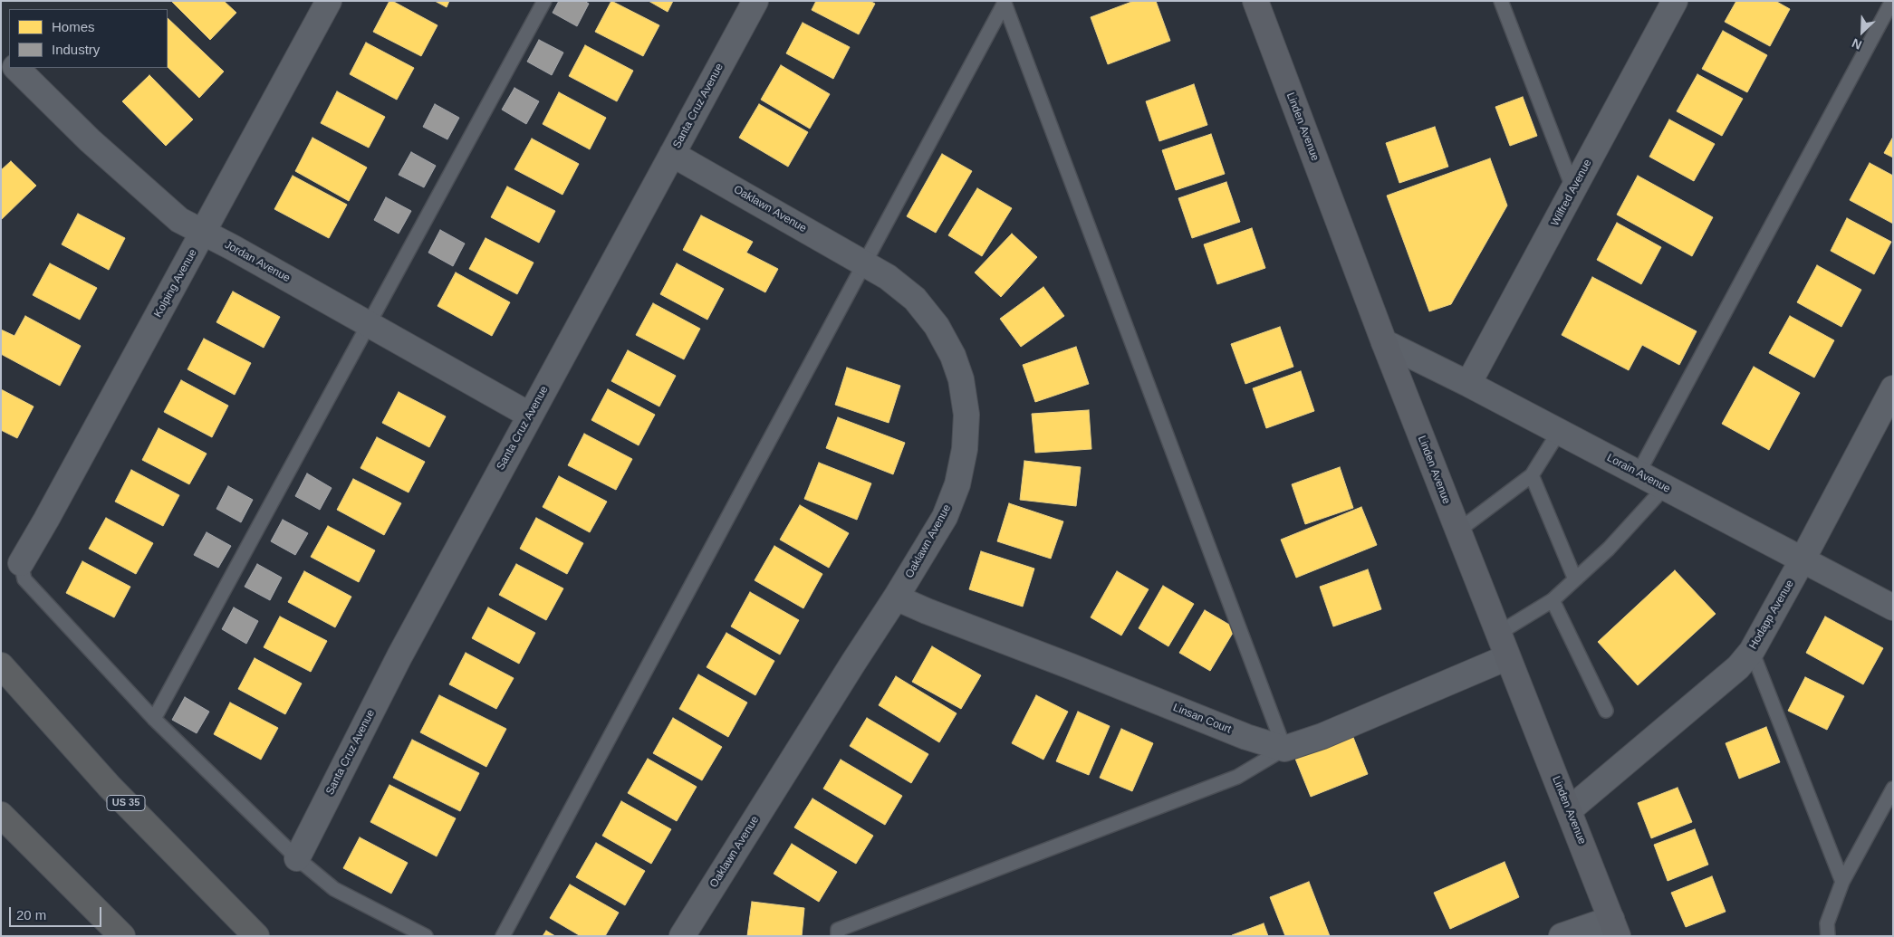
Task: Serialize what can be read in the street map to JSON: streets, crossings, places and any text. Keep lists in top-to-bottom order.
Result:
{
  "streets": {
    "highway": ["US 35"],
    "main road": ["Linden Avenue"],
    "street": [
      "Santa Cruz Avenue",
      "Wilfred Avenue",
      "Oaklawn Avenue",
      "Jordan Avenue",
      "Kolping Avenue",
      "Lorain Avenue",
      "Hodapp Avenue",
      "Linsan Court"
    ]
  },
  "crossings": [
    ["Santa Cruz Avenue", "Oaklawn Avenue"],
    ["Santa Cruz Avenue", "Jordan Avenue"],
    ["Linden Avenue", "Lorain Avenue"],
    ["Linden Avenue", "Hodapp Avenue"],
    ["Wilfred Avenue", "Lorain Avenue"],
    ["Oaklawn Avenue", "Linsan Court"],
    ["Jordan Avenue", "Kolping Avenue"],
    ["Lorain Avenue", "Hodapp Avenue"]
  ],
  "legend": ["Homes", "Industry"],
  "scale_bar": "20 m",
  "north": "bottom left"
}
